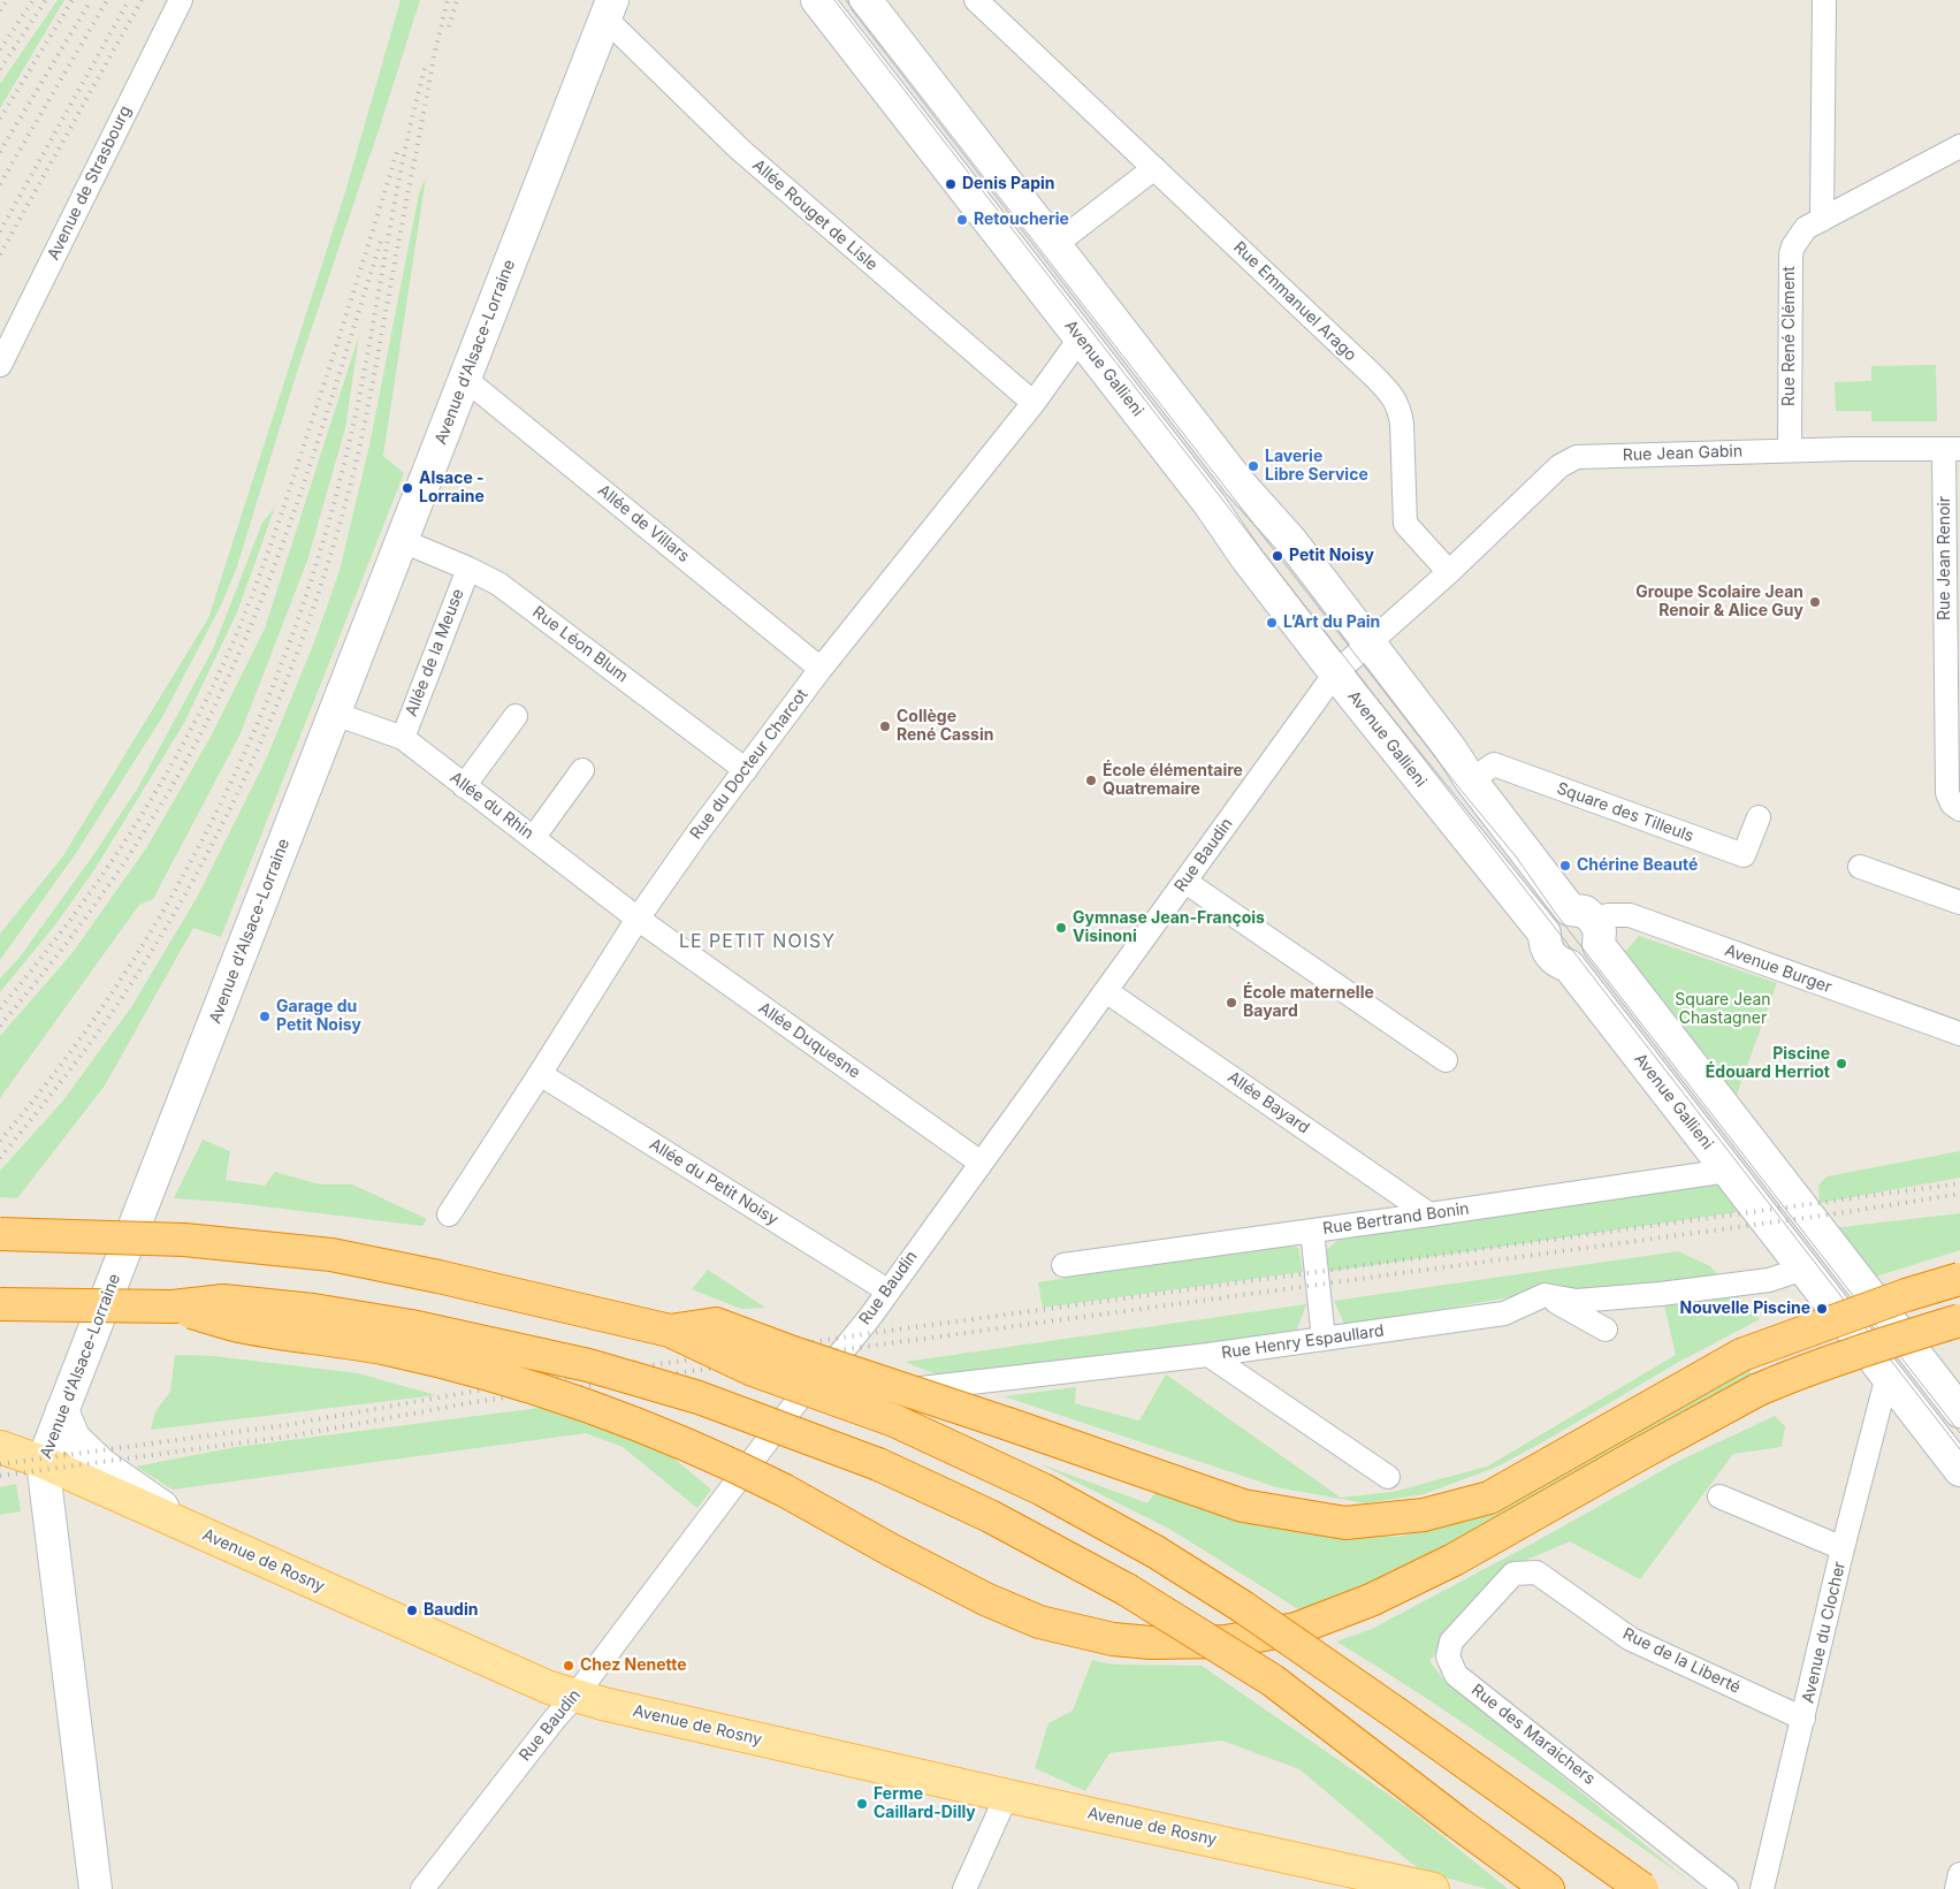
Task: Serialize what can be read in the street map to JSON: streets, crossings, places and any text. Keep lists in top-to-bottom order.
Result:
{
  "streets": {
    "main road": ["Avenue de Rosny"],
    "street": [
      "Avenue de Strasbourg",
      "Allée Rouget de Lisle",
      "Rue Emmanuel Arago",
      "Rue René Clément",
      "Avenue d'Alsace-Lorraine",
      "Avenue Gallieni",
      "Rue Jean Gabin",
      "Allée de Villars",
      "Rue Jean Renoir",
      "Rue Léon Blum",
      "Allée de la Meuse",
      "Rue du Docteur Charcot",
      "Allée du Rhin",
      "Square des Tilleuls",
      "Rue Baudin",
      "Avenue Burger",
      "Allée Duquesne",
      "Allée Bayard",
      "Allée du Petit Noisy",
      "Rue Bertrand Bonin",
      "Rue Henry Espaullard",
      "Avenue du Clocher",
      "Rue de la Liberté",
      "Rue des Maraichers"
    ]
  },
  "crossings": [
    ["Allée Rouget de Lisle", "Avenue d'Alsace-Lorraine"],
    ["Allée Rouget de Lisle", "Rue du Docteur Charcot"],
    ["Rue Emmanuel Arago", "Rue Jean Gabin"],
    ["Rue René Clément", "Rue Jean Gabin"],
    ["Avenue d'Alsace-Lorraine", "Allée de Villars"],
    ["Avenue d'Alsace-Lorraine", "Rue Léon Blum"],
    ["Avenue d'Alsace-Lorraine", "Allée du Rhin"],
    ["Avenue d'Alsace-Lorraine", "Avenue de Rosny"],
    ["Avenue Gallieni", "Rue du Docteur Charcot"],
    ["Avenue Gallieni", "Rue Baudin"],
    ["Avenue Gallieni", "Avenue Burger"],
    ["Avenue Gallieni", "Rue Bertrand Bonin"],
    ["Avenue Gallieni", "Avenue du Clocher"],
    ["Rue Jean Gabin", "Rue Jean Renoir"],
    ["Allée de Villars", "Rue du Docteur Charcot"],
    ["Rue Léon Blum", "Allée de la Meuse"],
    ["Rue Léon Blum", "Rue du Docteur Charcot"],
    ["Allée de la Meuse", "Allée du Rhin"],
    ["Rue du Docteur Charcot", "Allée du Rhin"],
    ["Rue du Docteur Charcot", "Allée Duquesne"],
    ["Rue du Docteur Charcot", "Allée du Petit Noisy"],
    ["Allée du Rhin", "Allée Duquesne"],
    ["Rue Baudin", "Allée Duquesne"],
    ["Rue Baudin", "Allée Bayard"],
    ["Rue Baudin", "Allée du Petit Noisy"],
    ["Rue Baudin", "Rue Henry Espaullard"],
    ["Rue Baudin", "Avenue de Rosny"],
    ["Allée Bayard", "Rue Bertrand Bonin"],
    ["Avenue du Clocher", "Rue de la Liberté"],
    ["Rue de la Liberté", "Rue des Maraichers"]
  ],
  "districts": ["LE PETIT NOISY"],
  "parks": ["Square Jean Chastagner"],
  "places": [
    "Denis Papin",
    "Retoucherie",
    "Laverie Libre Service",
    "Alsace - Lorraine",
    "Petit Noisy",
    "Groupe Scolaire Jean Renoir & Alice Guy",
    "L’Art du Pain",
    "Collège René Cassin",
    "École élémentaire Quatremaire",
    "Chérine Beauté",
    "Gymnase Jean-François Visinoni",
    "École maternelle Bayard",
    "Garage du Petit Noisy",
    "Piscine Édouard Herriot",
    "Nouvelle Piscine",
    "Baudin",
    "Chez Nenette",
    "Ferme Caillard-Dilly"
  ]
}
